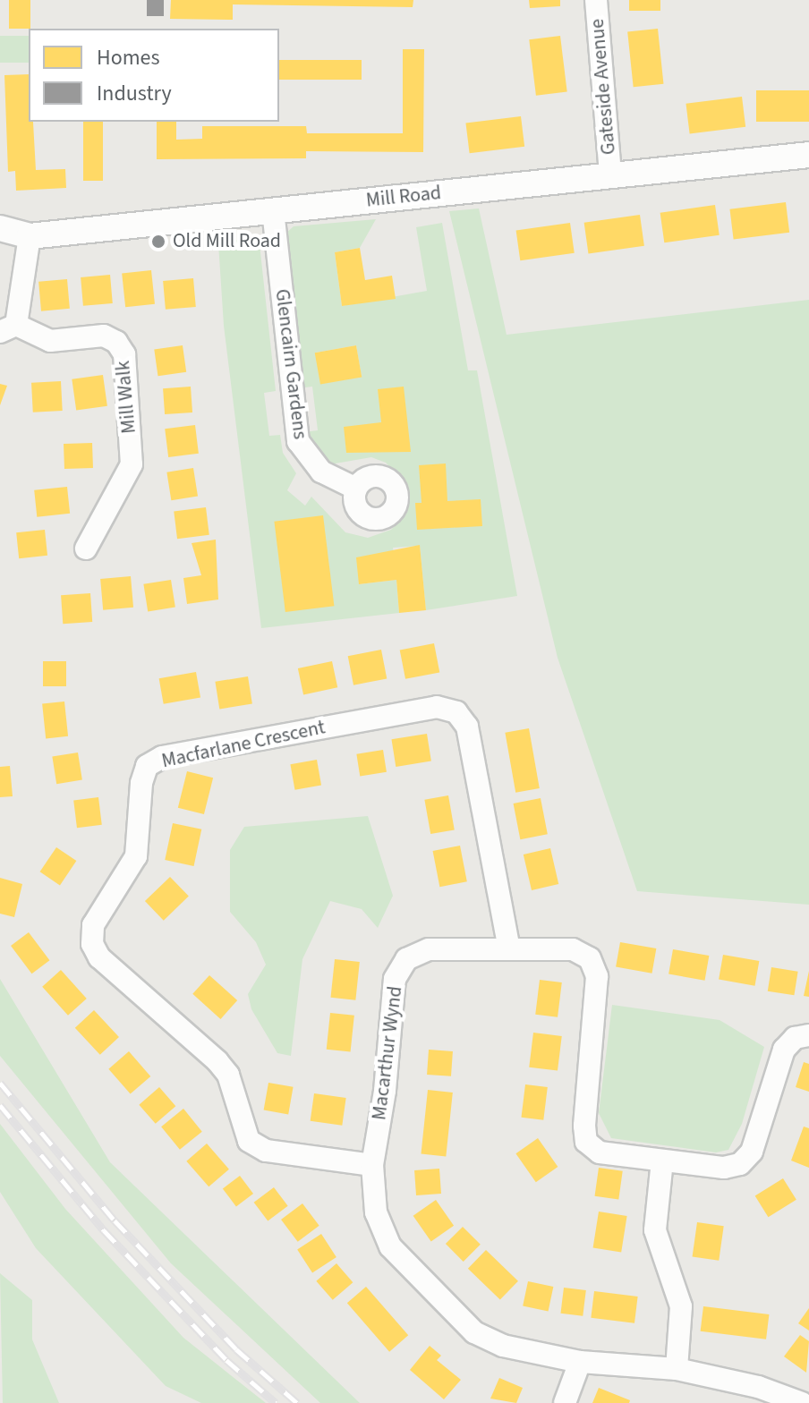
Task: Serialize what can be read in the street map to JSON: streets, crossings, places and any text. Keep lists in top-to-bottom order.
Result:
{
  "streets": {
    "street": [
      "Gateside Avenue",
      "Mill Road",
      "Glencairn Gardens",
      "Mill Walk",
      "Macfarlane Crescent",
      "Macarthur Wynd"
    ]
  },
  "crossings": [
    ["Gateside Avenue", "Mill Road"],
    ["Mill Road", "Glencairn Gardens"],
    ["Macfarlane Crescent", "Macarthur Wynd"]
  ],
  "places": ["Old Mill Road"],
  "legend": ["Homes", "Industry"]
}
